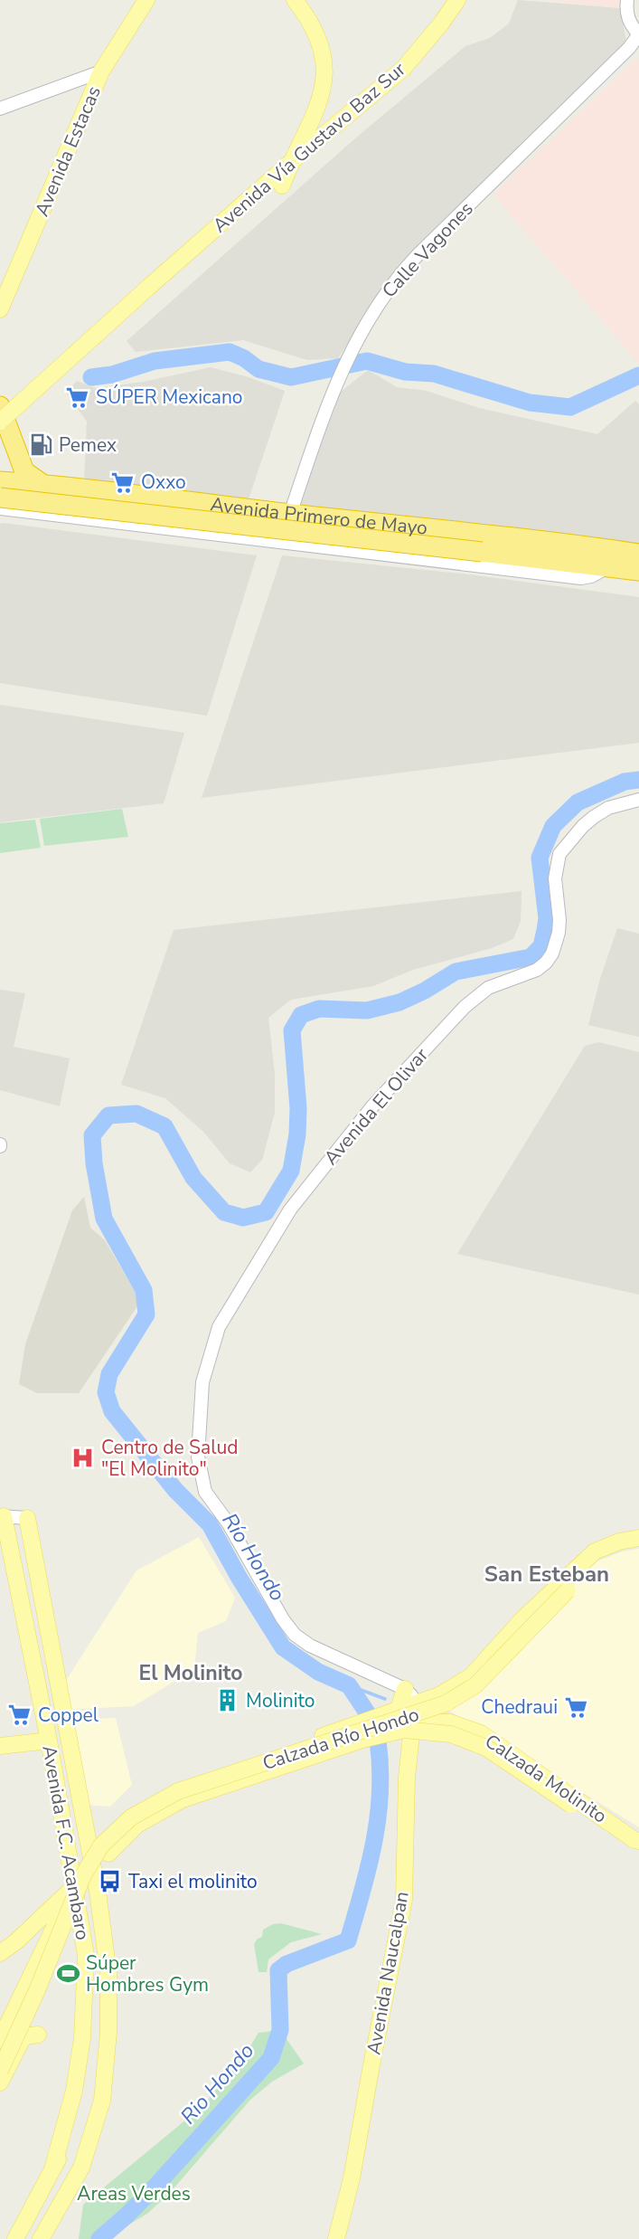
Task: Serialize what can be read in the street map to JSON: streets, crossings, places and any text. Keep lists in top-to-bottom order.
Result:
{
  "streets": {
    "highway": ["Avenida Primero de Mayo"],
    "main road": [
      "Avenida Vía Gustavo Baz Sur",
      "Avenida Estacas",
      "Calzada Río Hondo",
      "Calzada Molinito",
      "Avenida F.C. Acambaro",
      "Avenida Naucalpan"
    ],
    "street": ["Calle Vagones", "Avenida El Olivar"]
  },
  "crossings": [
    ["Calle Vagones", "Avenida Primero de Mayo"],
    ["Calzada Río Hondo", "Calzada Molinito"],
    ["Calzada Río Hondo", "Avenida F.C. Acambaro"],
    ["Calzada Río Hondo", "Avenida Naucalpan"],
    ["Avenida F.C. Acambaro", "Avenida Naucalpan"]
  ],
  "districts": ["San Esteban", "El Molinito"],
  "water": ["Río Hondo", "Rio Hondo"],
  "parks": ["Areas Verdes"],
  "places": {
    "supermarket": [
      "SÚPER Mexicano",
      "Oxxo",
      "Chedraui",
      "Coppel"
    ],
    "fuel station": ["Pemex"],
    "hospital": ["Centro de Salud \"El Molinito\""],
    "building": ["Molinito"],
    "bus stop": ["Taxi el molinito"],
    "sports": ["Súper Hombres Gym"]
  }
}
